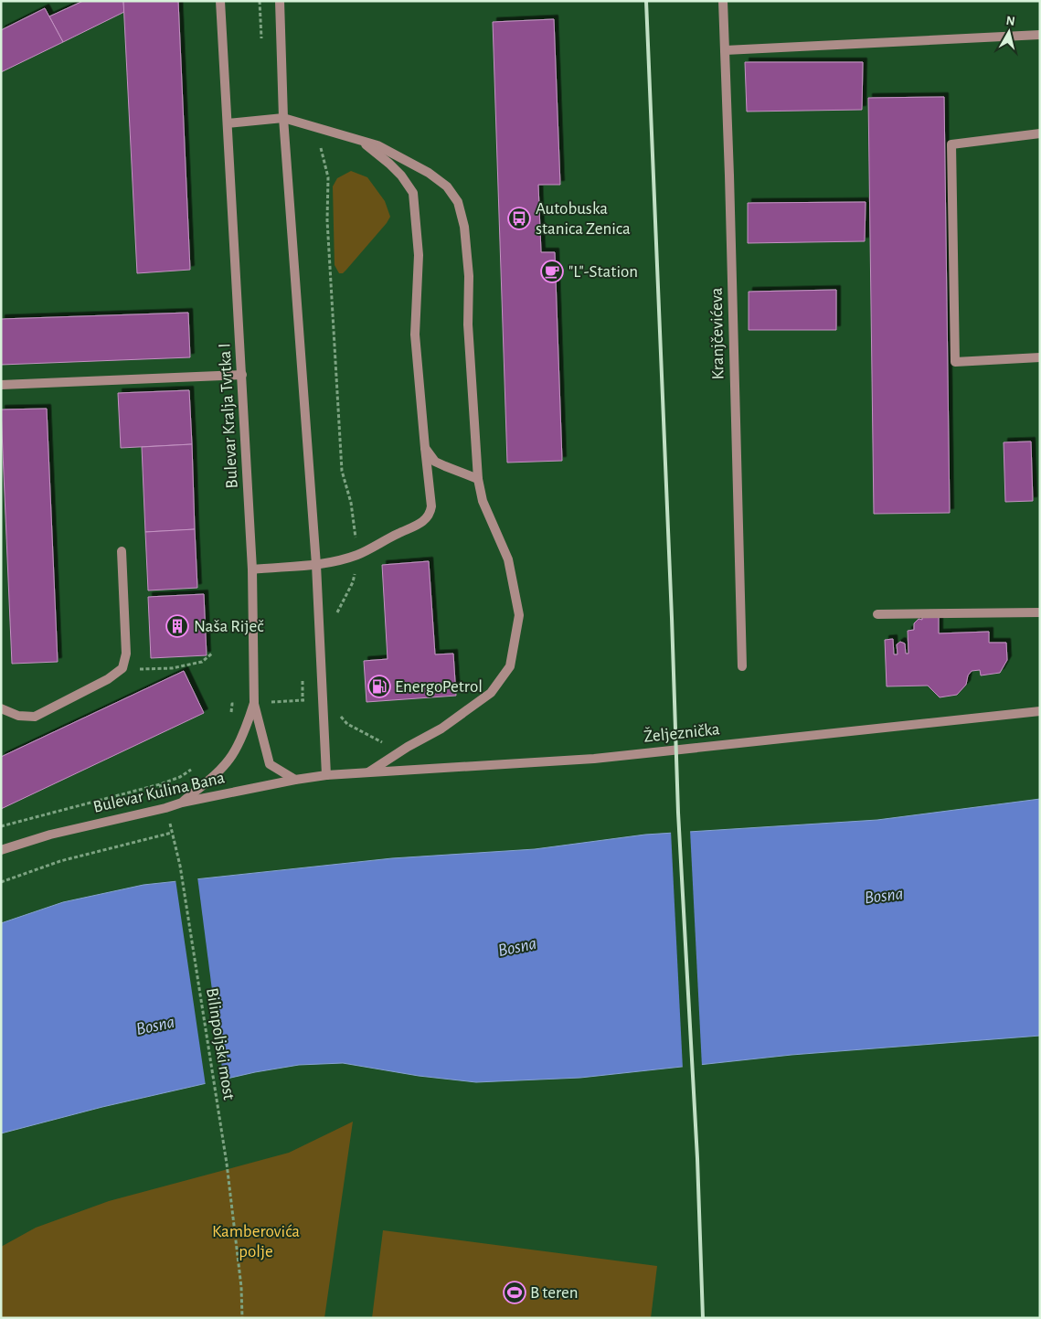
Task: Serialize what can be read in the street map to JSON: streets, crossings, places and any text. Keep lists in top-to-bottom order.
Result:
{
  "streets": {
    "street": [
      "Kranjčevićeva",
      "Bulevar Kralja Tvrtka I",
      "Željeznička",
      "Bulevar Kulina Bana"
    ],
    "path": ["Bilinpoljski most"]
  },
  "crossings": [
    ["Bulevar Kralja Tvrtka I", "Bulevar Kulina Bana"],
    ["Željeznička", "Bulevar Kulina Bana"]
  ],
  "water": ["Bosna"],
  "parks": ["Kamberovića polje"],
  "places": {
    "bus stop": ["Autobuska stanica Zenica"],
    "cafe": ["\"L\"-Station"],
    "building": ["Naša Riječ"],
    "fuel station": ["EnergoPetrol"],
    "sports": ["B teren"]
  },
  "north": "top"
}
